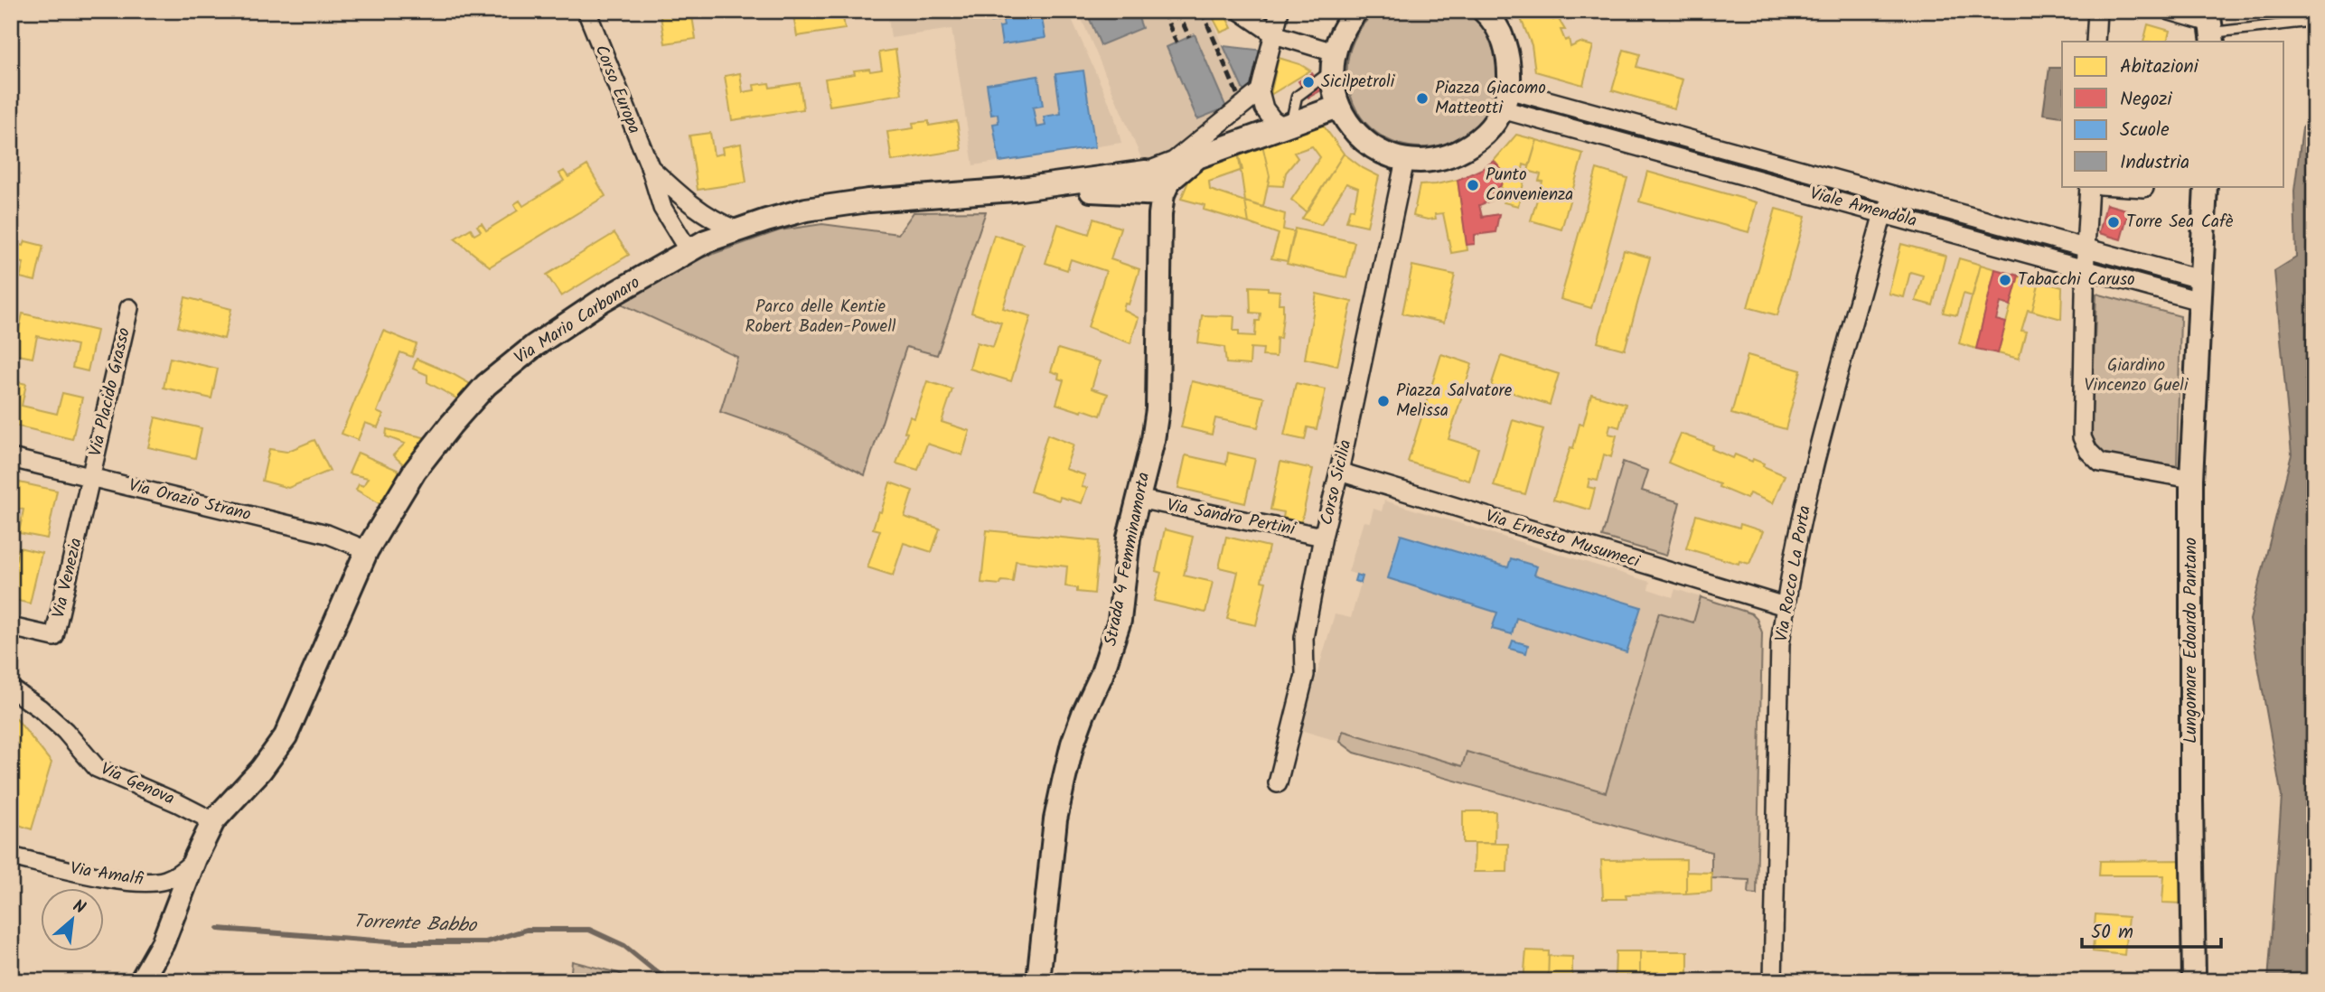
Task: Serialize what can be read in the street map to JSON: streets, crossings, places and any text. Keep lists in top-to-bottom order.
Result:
{
  "streets": {
    "street": [
      "Corso Europa",
      "Viale Amendola",
      "Via Mario Carbonaro",
      "Via Placido Grasso",
      "Corso Sicilia",
      "Via Orazio Strano",
      "Via Sandro Pertini",
      "Via Ernesto Musumeci",
      "Strada 4 Femminamorta",
      "Via Rocco La Porta",
      "Via Venezia",
      "Lungomare Edoardo Pantano",
      "Via Genova",
      "Via Amalfi"
    ]
  },
  "crossings": [
    ["Corso Europa", "Via Mario Carbonaro"],
    ["Viale Amendola", "Via Rocco La Porta"],
    ["Viale Amendola", "Lungomare Edoardo Pantano"],
    ["Via Mario Carbonaro", "Via Orazio Strano"],
    ["Via Mario Carbonaro", "Via Genova"],
    ["Via Mario Carbonaro", "Via Amalfi"],
    ["Via Placido Grasso", "Via Orazio Strano"],
    ["Via Placido Grasso", "Via Venezia"],
    ["Corso Sicilia", "Via Sandro Pertini"],
    ["Corso Sicilia", "Via Ernesto Musumeci"],
    ["Via Orazio Strano", "Via Venezia"],
    ["Via Sandro Pertini", "Strada 4 Femminamorta"],
    ["Via Ernesto Musumeci", "Via Rocco La Porta"]
  ],
  "water": ["Torrente Babbo"],
  "parks": ["Parco delle Kentie Robert Baden-Powell", "Giardino Vincenzo Gueli"],
  "places": [
    "Sicilpetroli",
    "Piazza Giacomo Matteotti",
    "Punto Convenienza",
    "Torre Sea Cafè",
    "Tabacchi Caruso",
    "Piazza Salvatore Melissa"
  ],
  "legend": [
    "Abitazioni",
    "Negozi",
    "Scuole",
    "Industria"
  ],
  "scale_bar": "50 m",
  "north": "top right"
}
